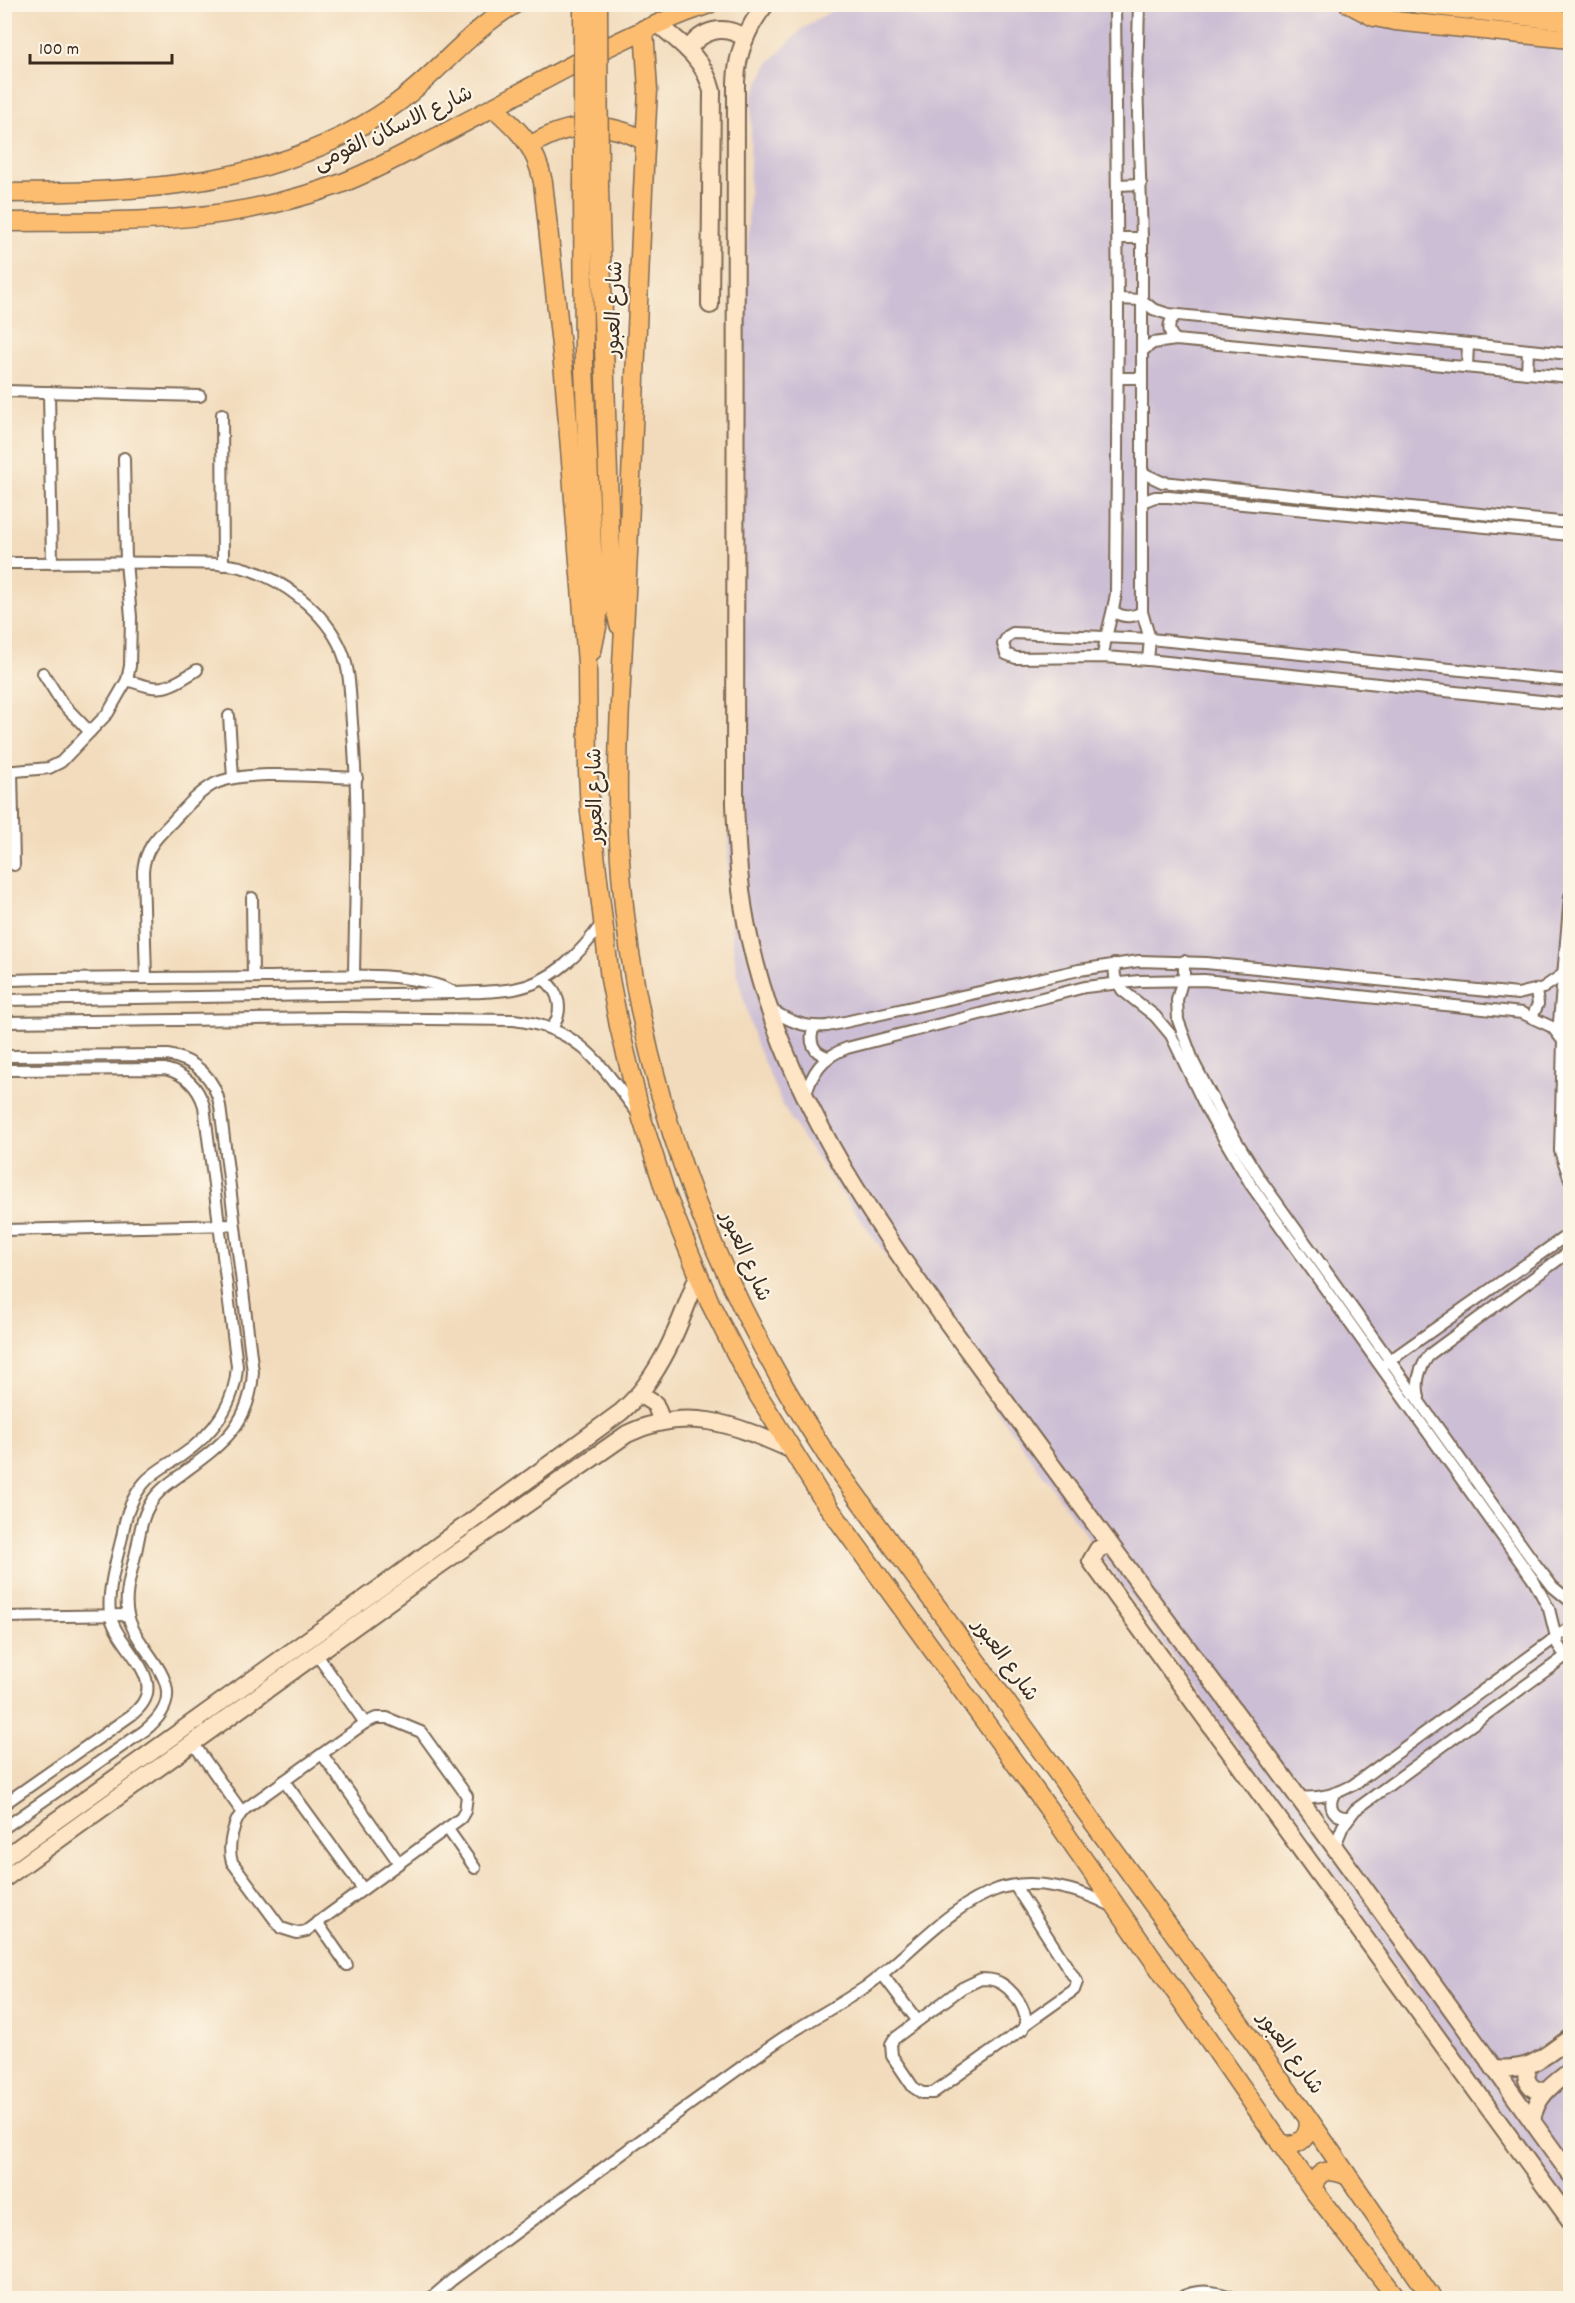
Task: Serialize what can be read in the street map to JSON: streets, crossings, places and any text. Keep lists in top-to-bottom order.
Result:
{
  "streets": {
    "main road": ["شارع الاسكان القومى", "شارع العبور"]
  },
  "crossings": [
    ["شارع الاسكان القومى", "شارع العبور"]
  ],
  "scale_bar": "100 m"
}
